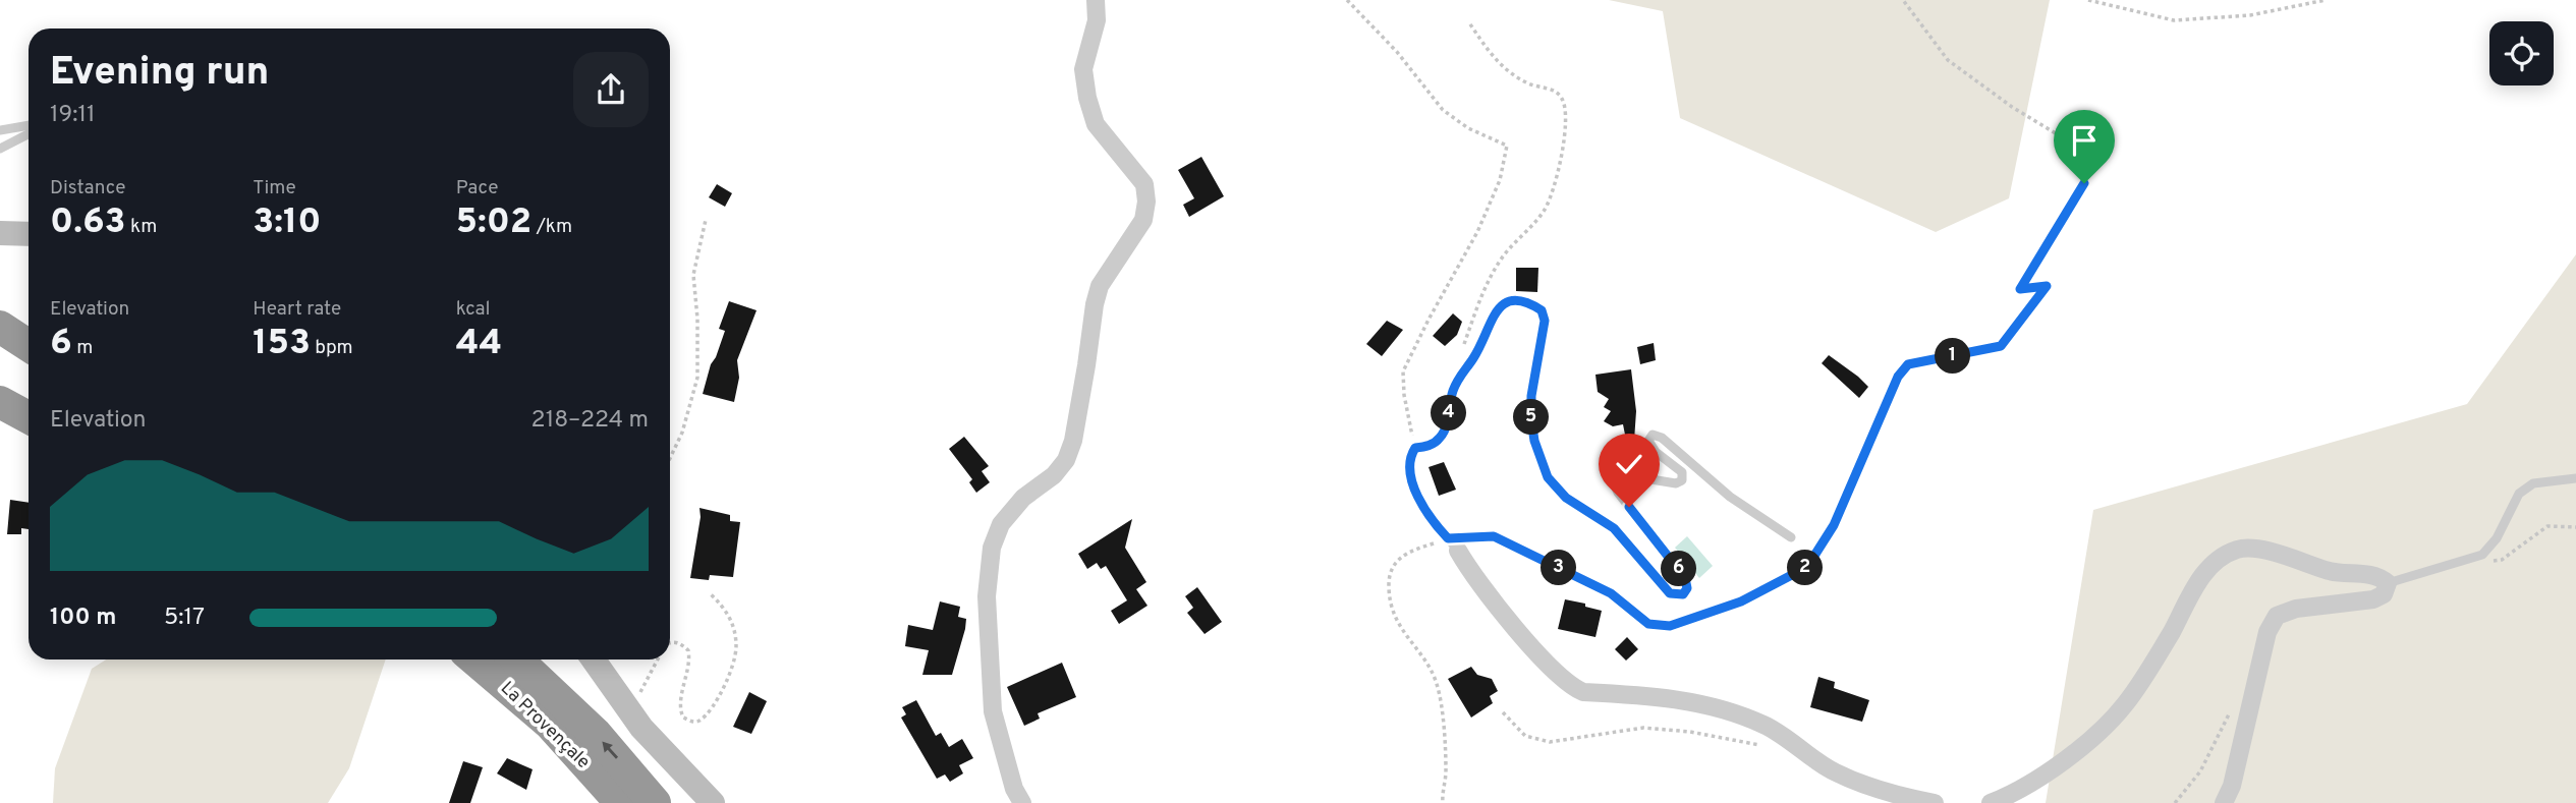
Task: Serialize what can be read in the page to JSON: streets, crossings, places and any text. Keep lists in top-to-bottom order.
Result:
{
  "streets": {
    "highway": ["La Provençale"]
  },
  "page": {
    "heading": ["Evening run", "19:11"],
    "stats": [
      ["Distance", "0.63 km"],
      ["Time", "3:10"],
      ["Pace", "5:02 /km"],
      ["Elevation", "6 m"],
      ["Heart rate", "153 bpm"],
      ["kcal", "44"]
    ],
    "pins": [
      "1",
      "4",
      "5",
      "2",
      "3",
      "6"
    ],
    "chart": ["Elevation", "218–224 m"],
    "list": [
      {
        "name": "100 m",
        "note": "5:17"
      }
    ]
  }
}
